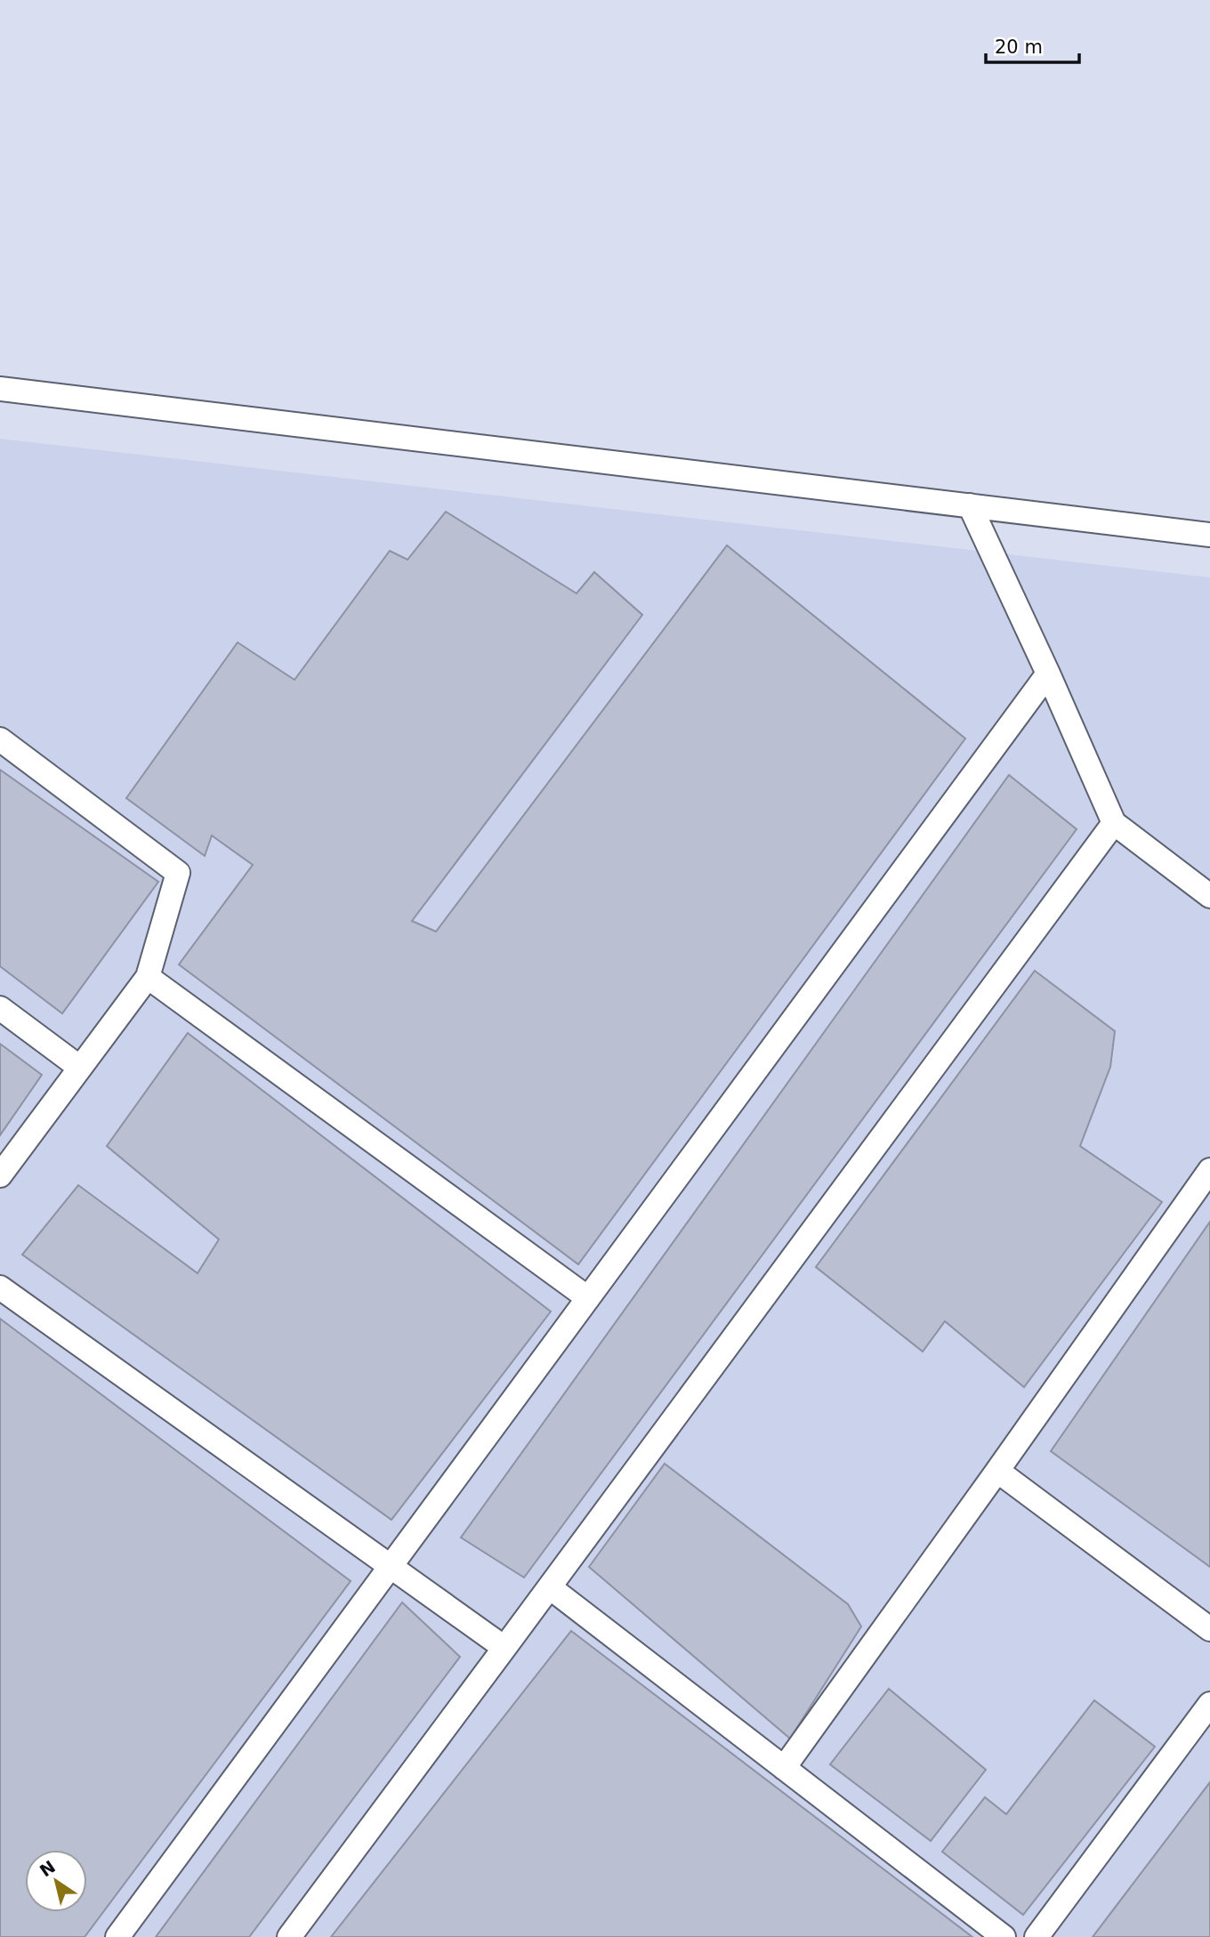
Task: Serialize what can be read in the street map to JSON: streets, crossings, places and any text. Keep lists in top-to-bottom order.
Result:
{
  "scale_bar": "20 m",
  "north": "top left"
}
